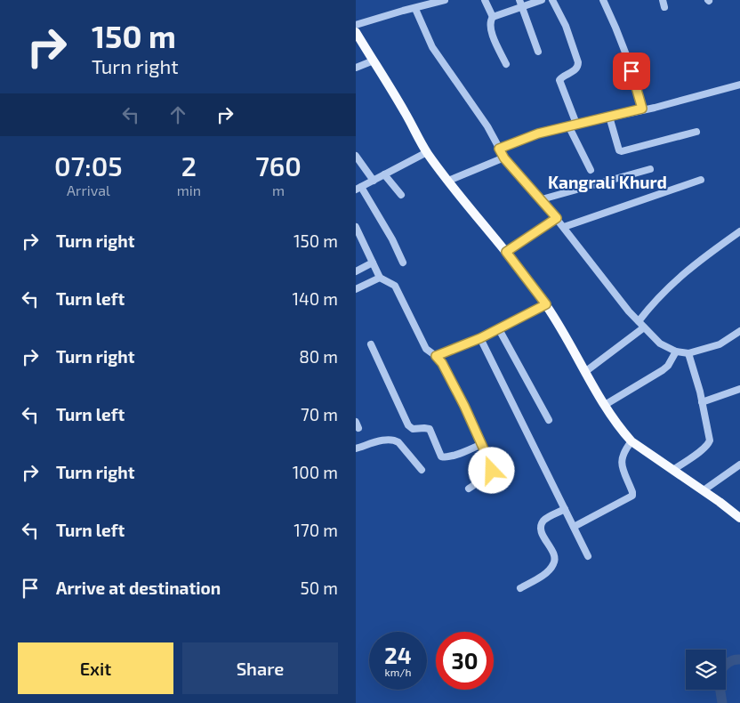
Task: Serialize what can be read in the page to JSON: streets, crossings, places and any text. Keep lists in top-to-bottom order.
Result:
{
  "districts": ["Kangrali Khurd"],
  "page": {
    "turn": ["150 m", "Turn right"],
    "eta": [
      "07:05",
      "Arrival",
      "2",
      "min",
      "760",
      "m"
    ],
    "list": [
      {
        "name": "Turn right",
        "value": "150 m"
      },
      {
        "name": "Turn left",
        "value": "140 m"
      },
      {
        "name": "Turn right",
        "value": "80 m"
      },
      {
        "name": "Turn left",
        "value": "70 m"
      },
      {
        "name": "Turn right",
        "value": "100 m"
      },
      {
        "name": "Turn left",
        "value": "170 m"
      },
      {
        "name": "Arrive at destination",
        "value": "50 m"
      }
    ],
    "speed": "24 km/h",
    "limit": "30",
    "buttons": ["Exit", "Share"]
  }
}
